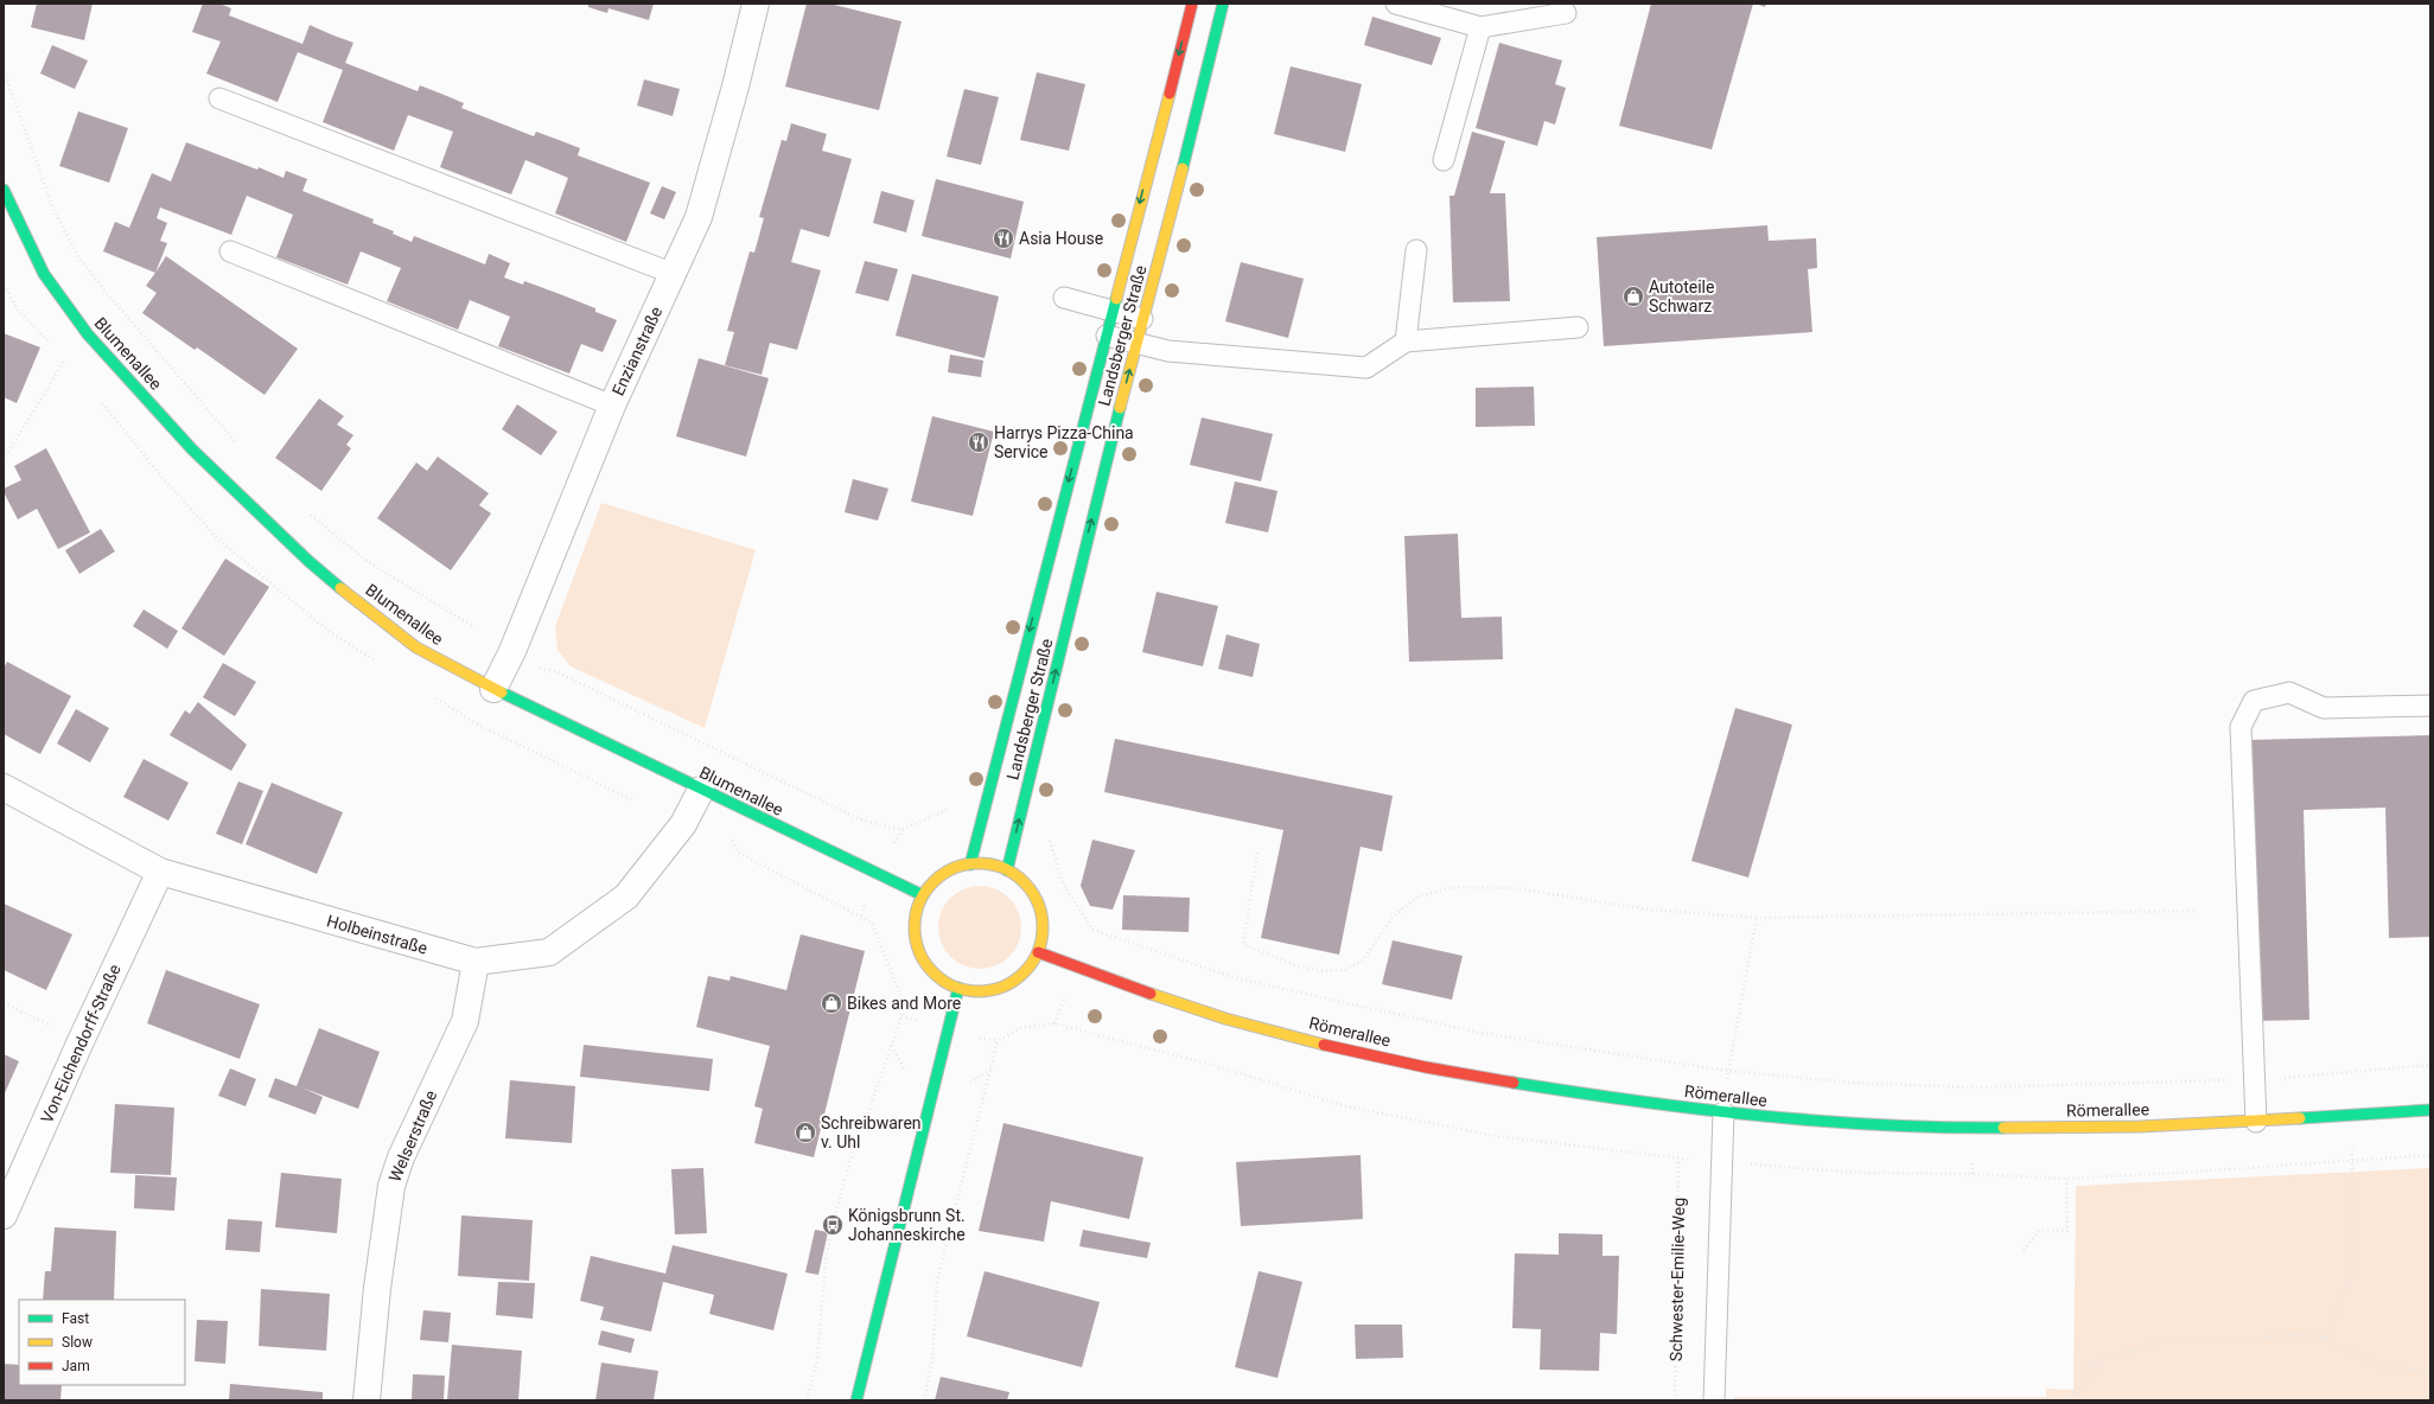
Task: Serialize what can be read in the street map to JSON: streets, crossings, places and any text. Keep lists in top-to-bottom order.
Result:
{
  "streets": {
    "street": [
      "Landsberger Straße",
      "Enzianstraße",
      "Blumenallee",
      "Holbeinstraße",
      "Römerallee",
      "Von-Eichendorff-Straße",
      "Welserstraße"
    ],
    "path": ["Schwester-Emilie-Weg"]
  },
  "crossings": [
    ["Landsberger Straße", "Blumenallee"],
    ["Landsberger Straße", "Römerallee"],
    ["Enzianstraße", "Blumenallee"],
    ["Blumenallee", "Holbeinstraße"],
    ["Blumenallee", "Römerallee"],
    ["Holbeinstraße", "Von-Eichendorff-Straße"],
    ["Holbeinstraße", "Welserstraße"]
  ],
  "places": {
    "restaurant": ["Asia House", "Harrys Pizza-China Service"],
    "shop": ["Autoteile Schwarz", "Bikes and More", "Schreibwaren v. Uhl"],
    "bus stop": ["Königsbrunn St. Johanneskirche"]
  },
  "legend": ["Fast", "Slow", "Jam"]
}
